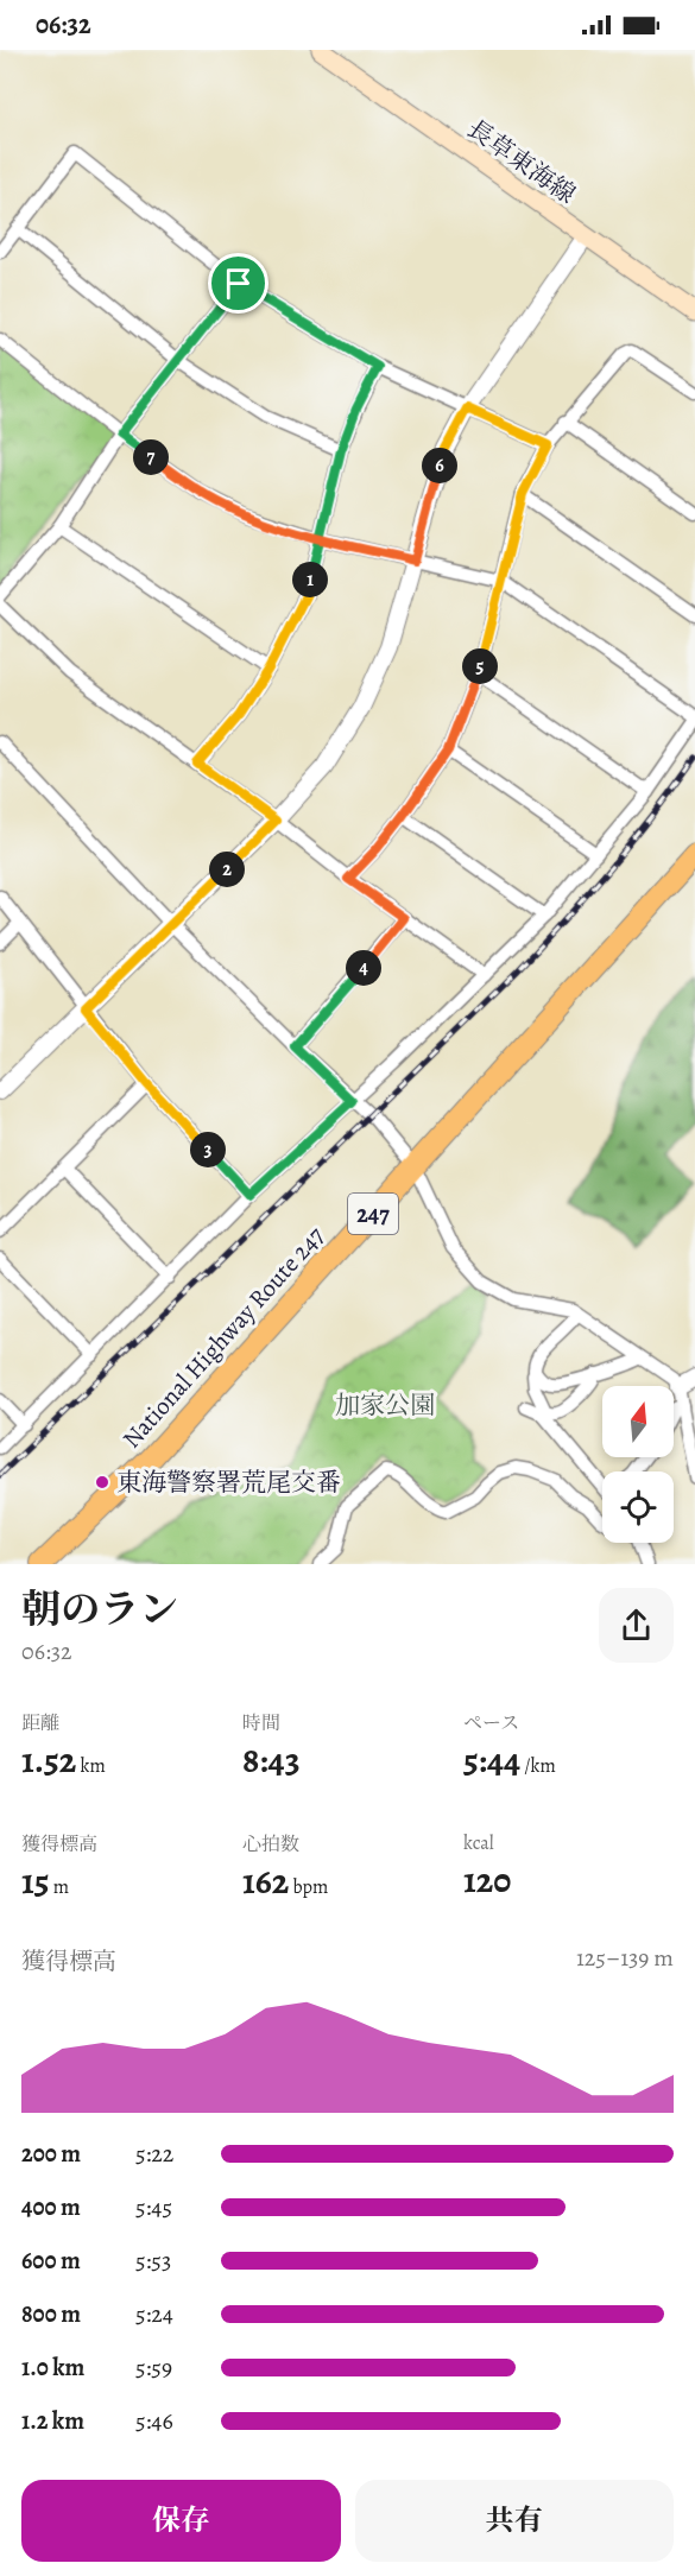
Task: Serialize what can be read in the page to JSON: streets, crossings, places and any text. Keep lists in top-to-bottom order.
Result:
{
  "streets": {
    "highway": ["247", "National Highway Route 247"],
    "main road": ["長草東海線"]
  },
  "parks": ["加家公園"],
  "places": ["東海警察署荒尾交番"],
  "north": "top",
  "page": {
    "status": "06:32",
    "pins": [
      "7",
      "6",
      "1",
      "5",
      "2",
      "4",
      "3"
    ],
    "heading": ["朝のラン", "06:32"],
    "stats": [
      ["距離", "1.52 km"],
      ["時間", "8:43"],
      ["ペース", "5:44 /km"],
      ["獲得標高", "15 m"],
      ["心拍数", "162 bpm"],
      ["kcal", "120"]
    ],
    "chart": ["獲得標高", "125–139 m"],
    "list": [
      {
        "name": "200 m",
        "note": "5:22"
      },
      {
        "name": "400 m",
        "note": "5:45"
      },
      {
        "name": "600 m",
        "note": "5:53"
      },
      {
        "name": "800 m",
        "note": "5:24"
      },
      {
        "name": "1.0 km",
        "note": "5:59"
      },
      {
        "name": "1.2 km",
        "note": "5:46"
      }
    ],
    "buttons": ["保存", "共有"]
  }
}
